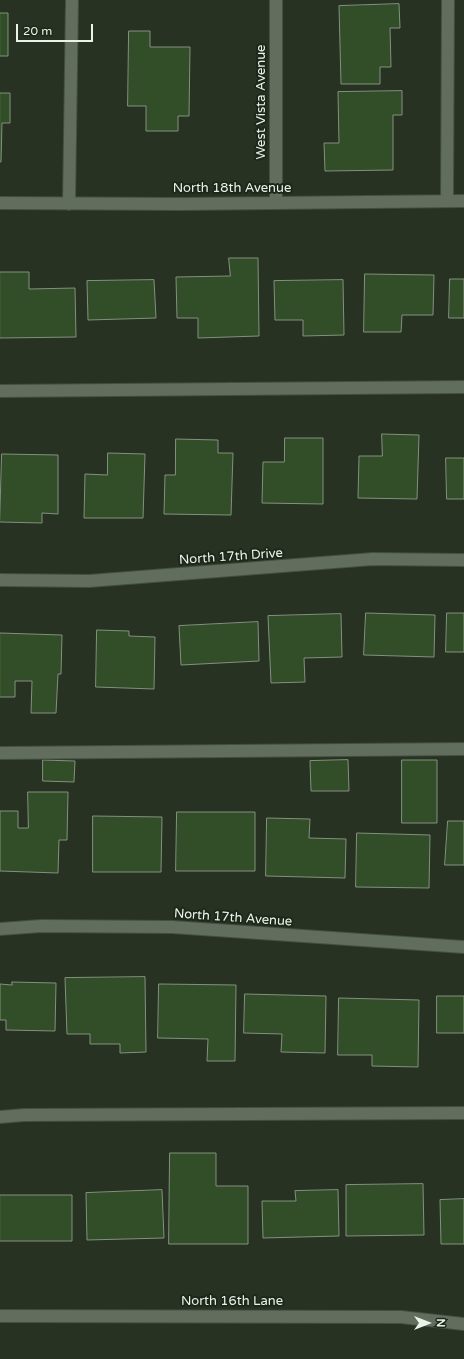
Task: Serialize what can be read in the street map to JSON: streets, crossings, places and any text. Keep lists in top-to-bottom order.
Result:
{
  "streets": {
    "street": [
      "West Vista Avenue",
      "North 18th Avenue",
      "North 17th Drive",
      "North 17th Avenue",
      "North 16th Lane"
    ]
  },
  "crossings": [
    ["West Vista Avenue", "North 18th Avenue"]
  ],
  "scale_bar": "20 m",
  "north": "right"
}
